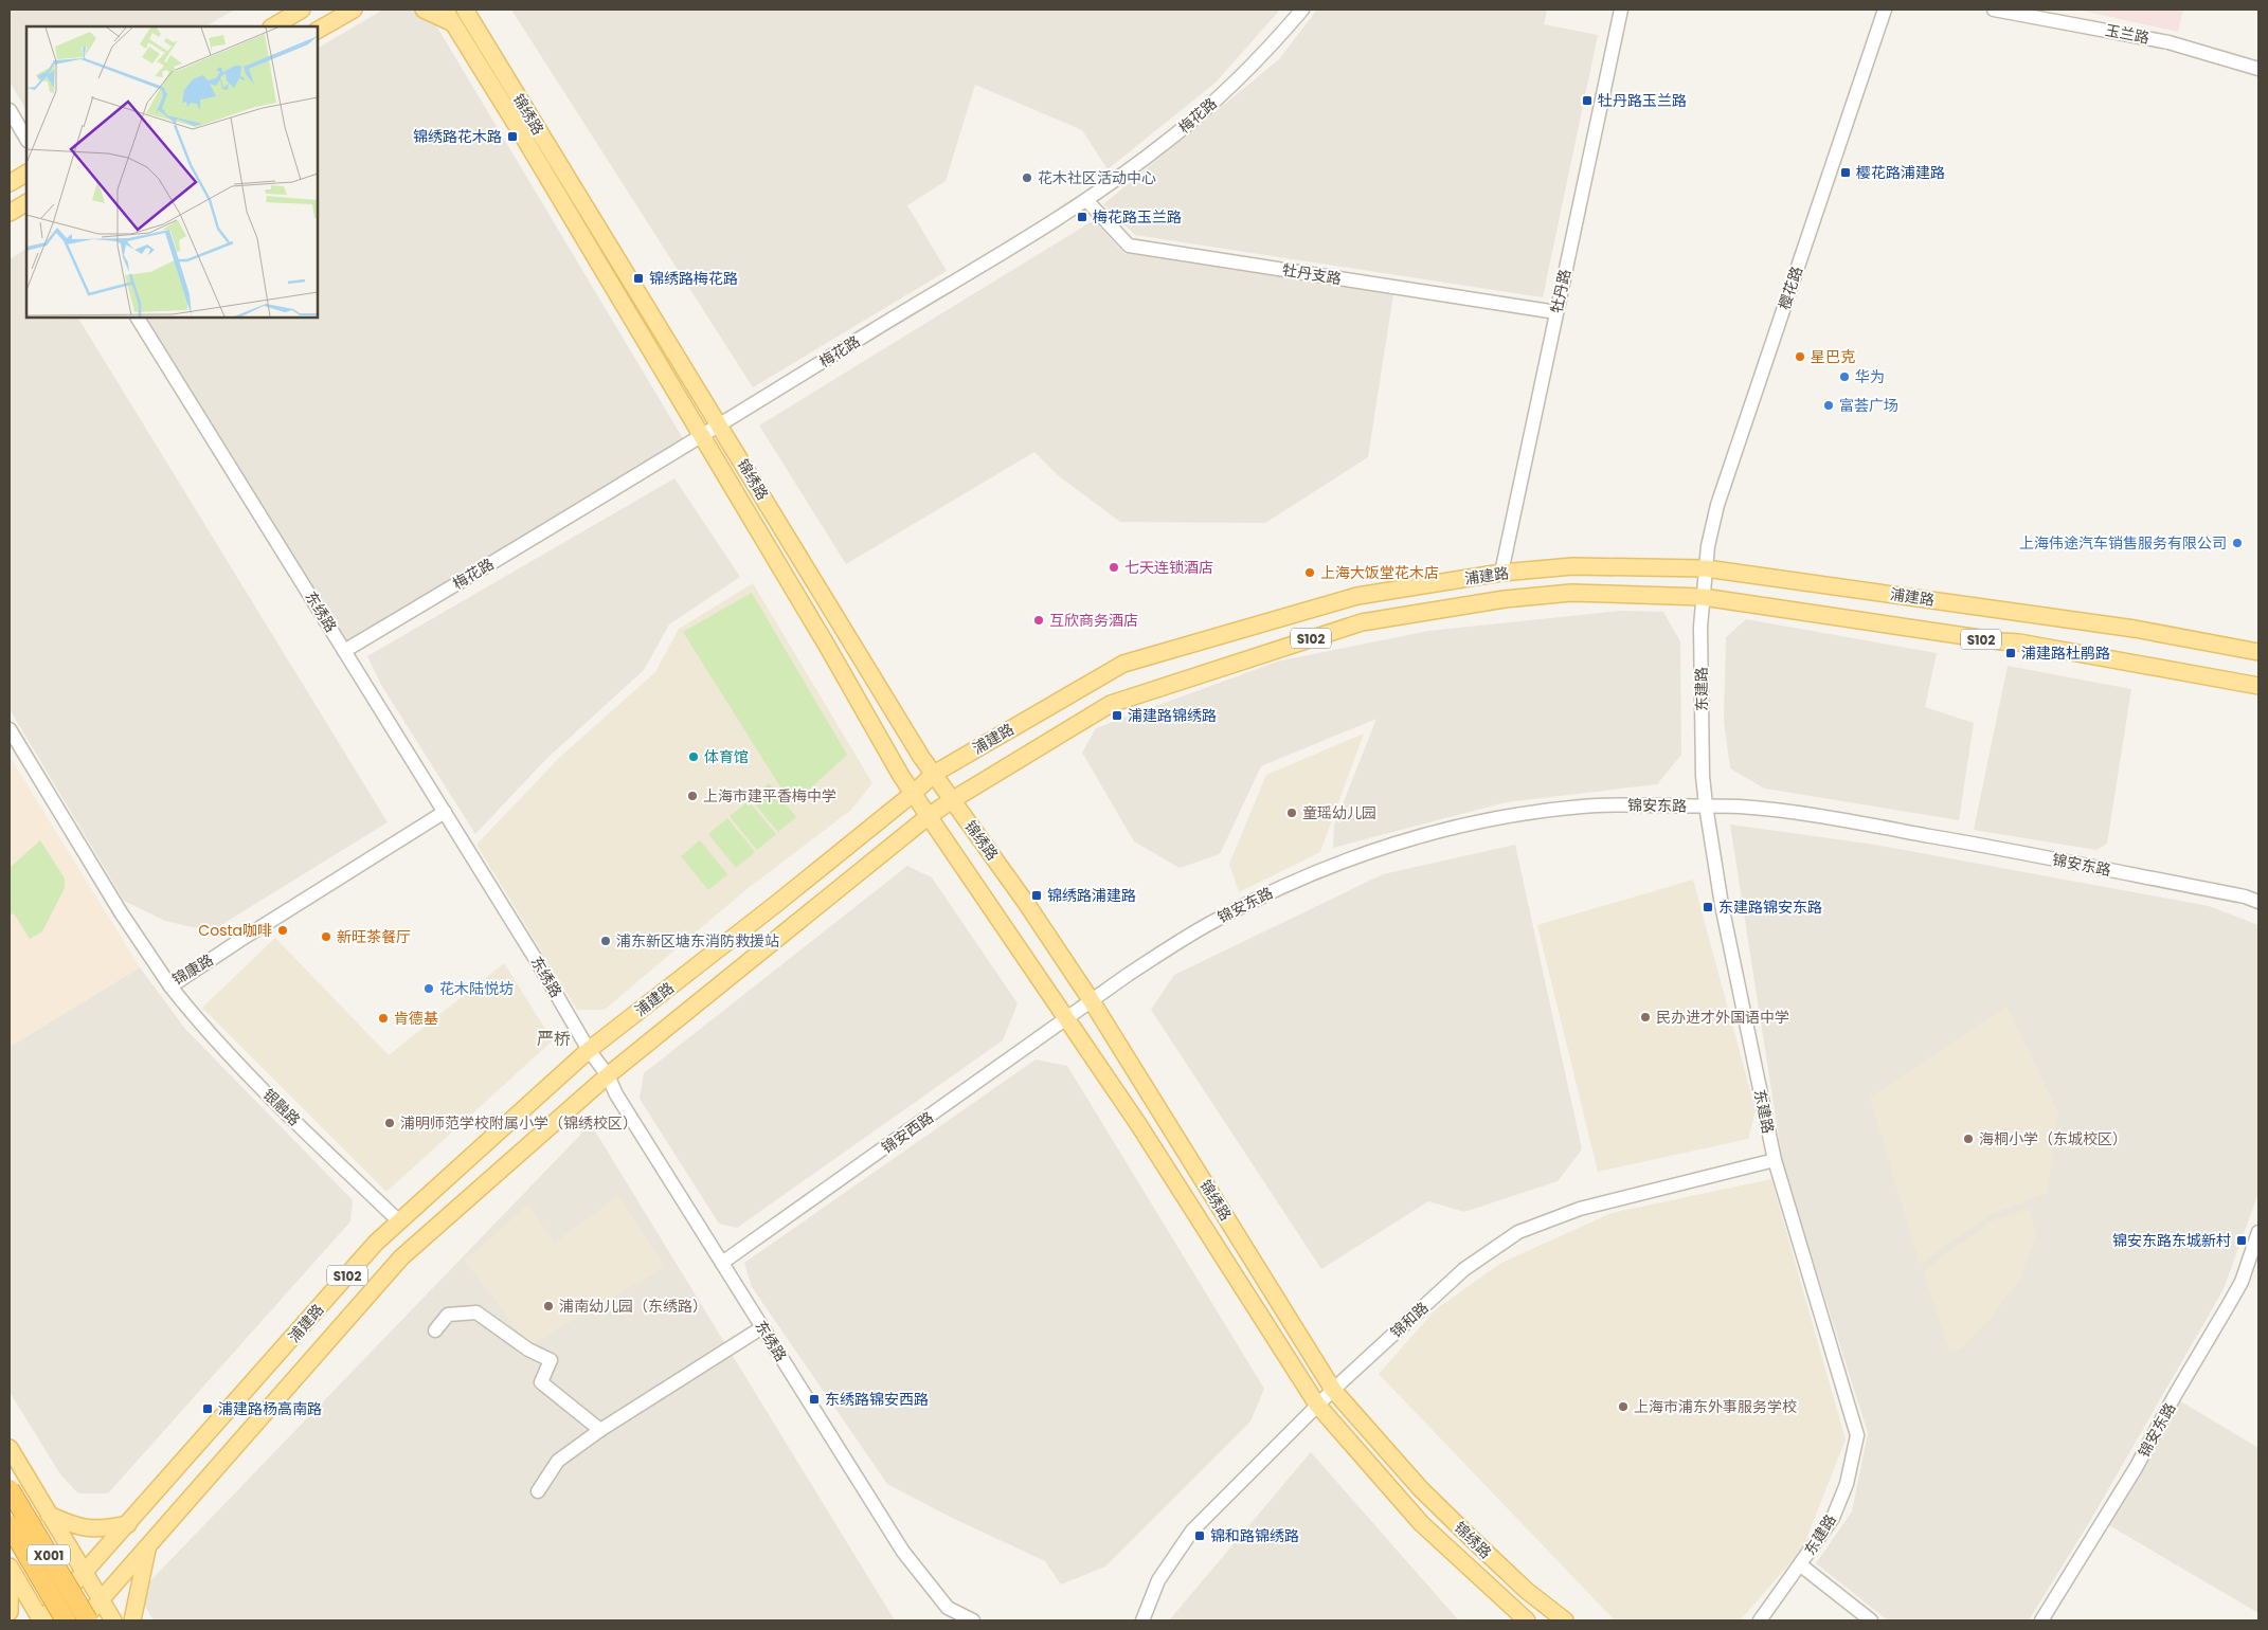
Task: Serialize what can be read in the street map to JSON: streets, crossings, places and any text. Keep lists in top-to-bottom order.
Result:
{
  "streets": {
    "highway": ["X001"],
    "main road": ["锦绣路", "浦建路", "S102"],
    "street": [
      "玉兰路",
      "梅花路",
      "牡丹支路",
      "樱花路",
      "牡丹路",
      "东绣路",
      "东建路",
      "锦安东路",
      "锦康路",
      "银融路",
      "锦安西路",
      "锦和路"
    ]
  },
  "crossings": [
    ["锦绣路", "梅花路"],
    ["锦绣路", "浦建路"],
    ["锦绣路", "锦安东路"],
    ["锦绣路", "锦安西路"],
    ["锦绣路", "锦和路"],
    ["梅花路", "牡丹支路"],
    ["梅花路", "东绣路"],
    ["牡丹支路", "牡丹路"],
    ["樱花路", "浦建路"],
    ["樱花路", "东建路"],
    ["牡丹路", "浦建路"],
    ["浦建路", "东绣路"],
    ["浦建路", "东建路"],
    ["浦建路", "银融路"],
    ["浦建路", "X001"],
    ["东绣路", "锦康路"],
    ["东绣路", "锦安西路"],
    ["东建路", "锦安东路"],
    ["东建路", "锦和路"],
    ["锦安东路", "锦安西路"],
    ["锦康路", "银融路"]
  ],
  "districts": ["严桥"],
  "places": {
    "transit": [
      "牡丹路玉兰路",
      "锦绣路花木路",
      "樱花路浦建路",
      "梅花路玉兰路",
      "锦绣路梅花路",
      "浦建路杜鹃路",
      "浦建路锦绣路",
      "锦绣路浦建路",
      "东建路锦安东路",
      "锦安东路东城新村",
      "东绣路锦安西路",
      "浦建路杨高南路",
      "锦和路锦绣路"
    ],
    "other": [
      "花木社区活动中心",
      "星巴克",
      "华为",
      "富荟广场",
      "上海伟途汽车销售服务有限公司",
      "七天连锁酒店",
      "上海大饭堂花木店",
      "互欣商务酒店",
      "体育馆",
      "上海市建平香梅中学",
      "童瑶幼儿园",
      "Costa咖啡",
      "新旺茶餐厅",
      "浦东新区塘东消防救援站",
      "花木陆悦坊",
      "民办进才外国语中学",
      "肯德基",
      "浦明师范学校附属小学（锦绣校区）",
      "海桐小学（东城校区）",
      "浦南幼儿园（东绣路）",
      "上海市浦东外事服务学校"
    ]
  }
}
